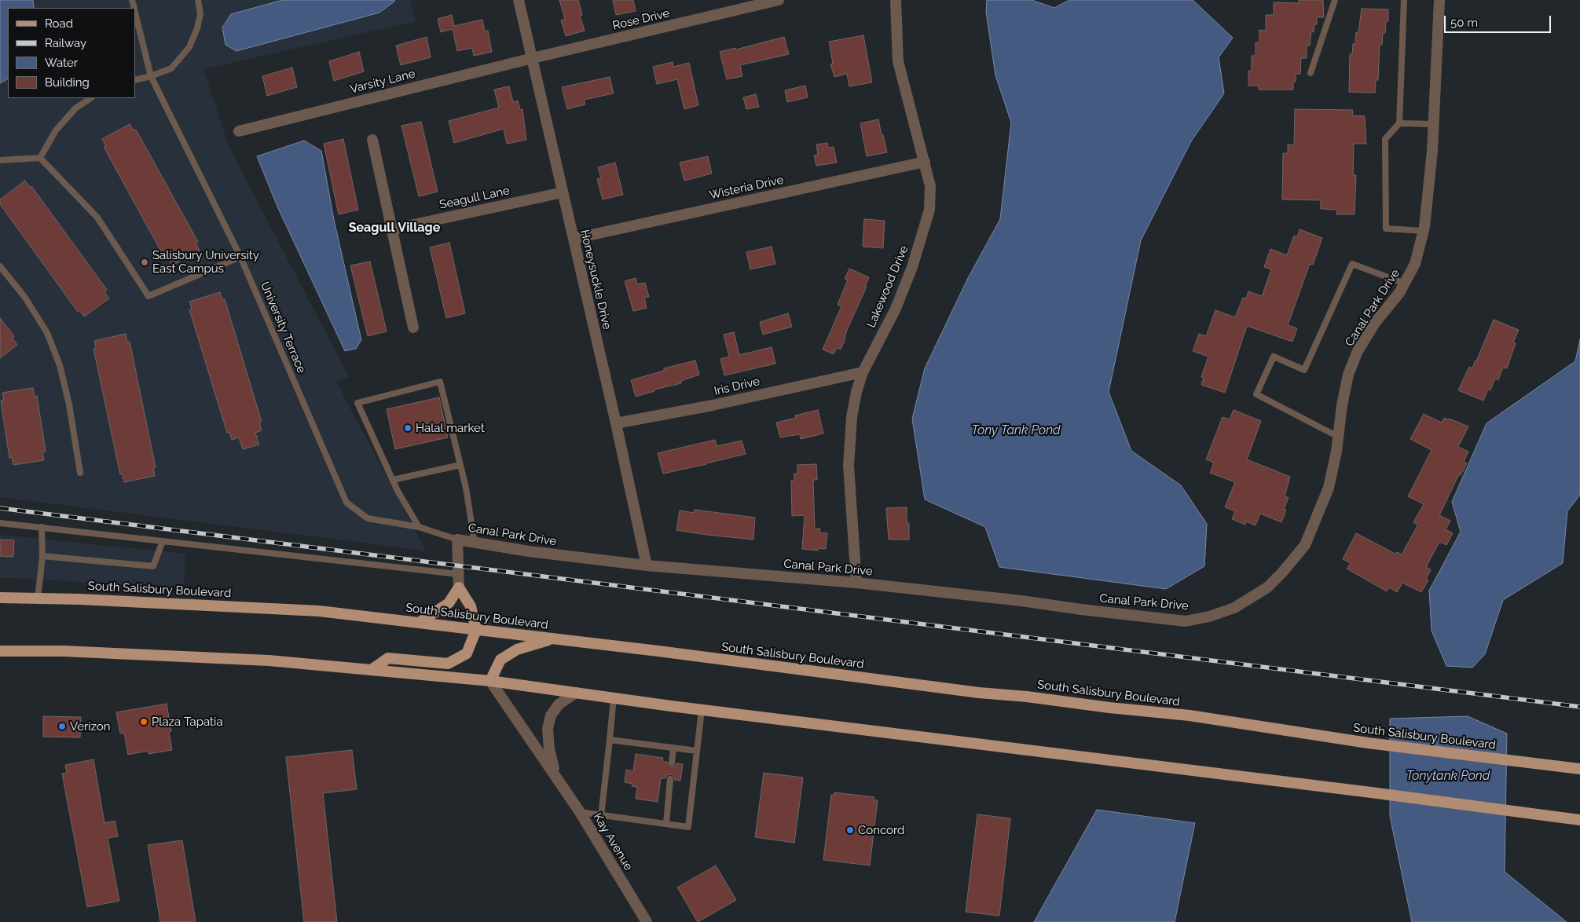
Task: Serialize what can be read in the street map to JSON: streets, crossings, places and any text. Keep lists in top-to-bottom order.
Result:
{
  "streets": {
    "main road": ["South Salisbury Boulevard"],
    "street": [
      "Rose Drive",
      "Varsity Lane",
      "Wisteria Drive",
      "Seagull Lane",
      "Honeysuckle Drive",
      "Lakewood Drive",
      "Canal Park Drive",
      "Iris Drive",
      "Kay Avenue"
    ],
    "lane": ["University Terrace"]
  },
  "crossings": [
    ["Rose Drive", "Varsity Lane"],
    ["Rose Drive", "Honeysuckle Drive"],
    ["Varsity Lane", "Honeysuckle Drive"],
    ["Wisteria Drive", "Honeysuckle Drive"],
    ["Wisteria Drive", "Lakewood Drive"],
    ["Seagull Lane", "Honeysuckle Drive"],
    ["Honeysuckle Drive", "Canal Park Drive"],
    ["Honeysuckle Drive", "Iris Drive"],
    ["Lakewood Drive", "Canal Park Drive"],
    ["Lakewood Drive", "Iris Drive"],
    ["Canal Park Drive", "University Terrace"]
  ],
  "districts": ["Seagull Village"],
  "water": ["Tony Tank Pond", "Tonytank Pond"],
  "places": [
    "Salisbury University East Campus",
    "Halal market",
    "Plaza Tapatia",
    "Verizon",
    "Concord"
  ],
  "legend": [
    "Road",
    "Railway",
    "Water",
    "Building"
  ],
  "scale_bar": "50 m"
}
